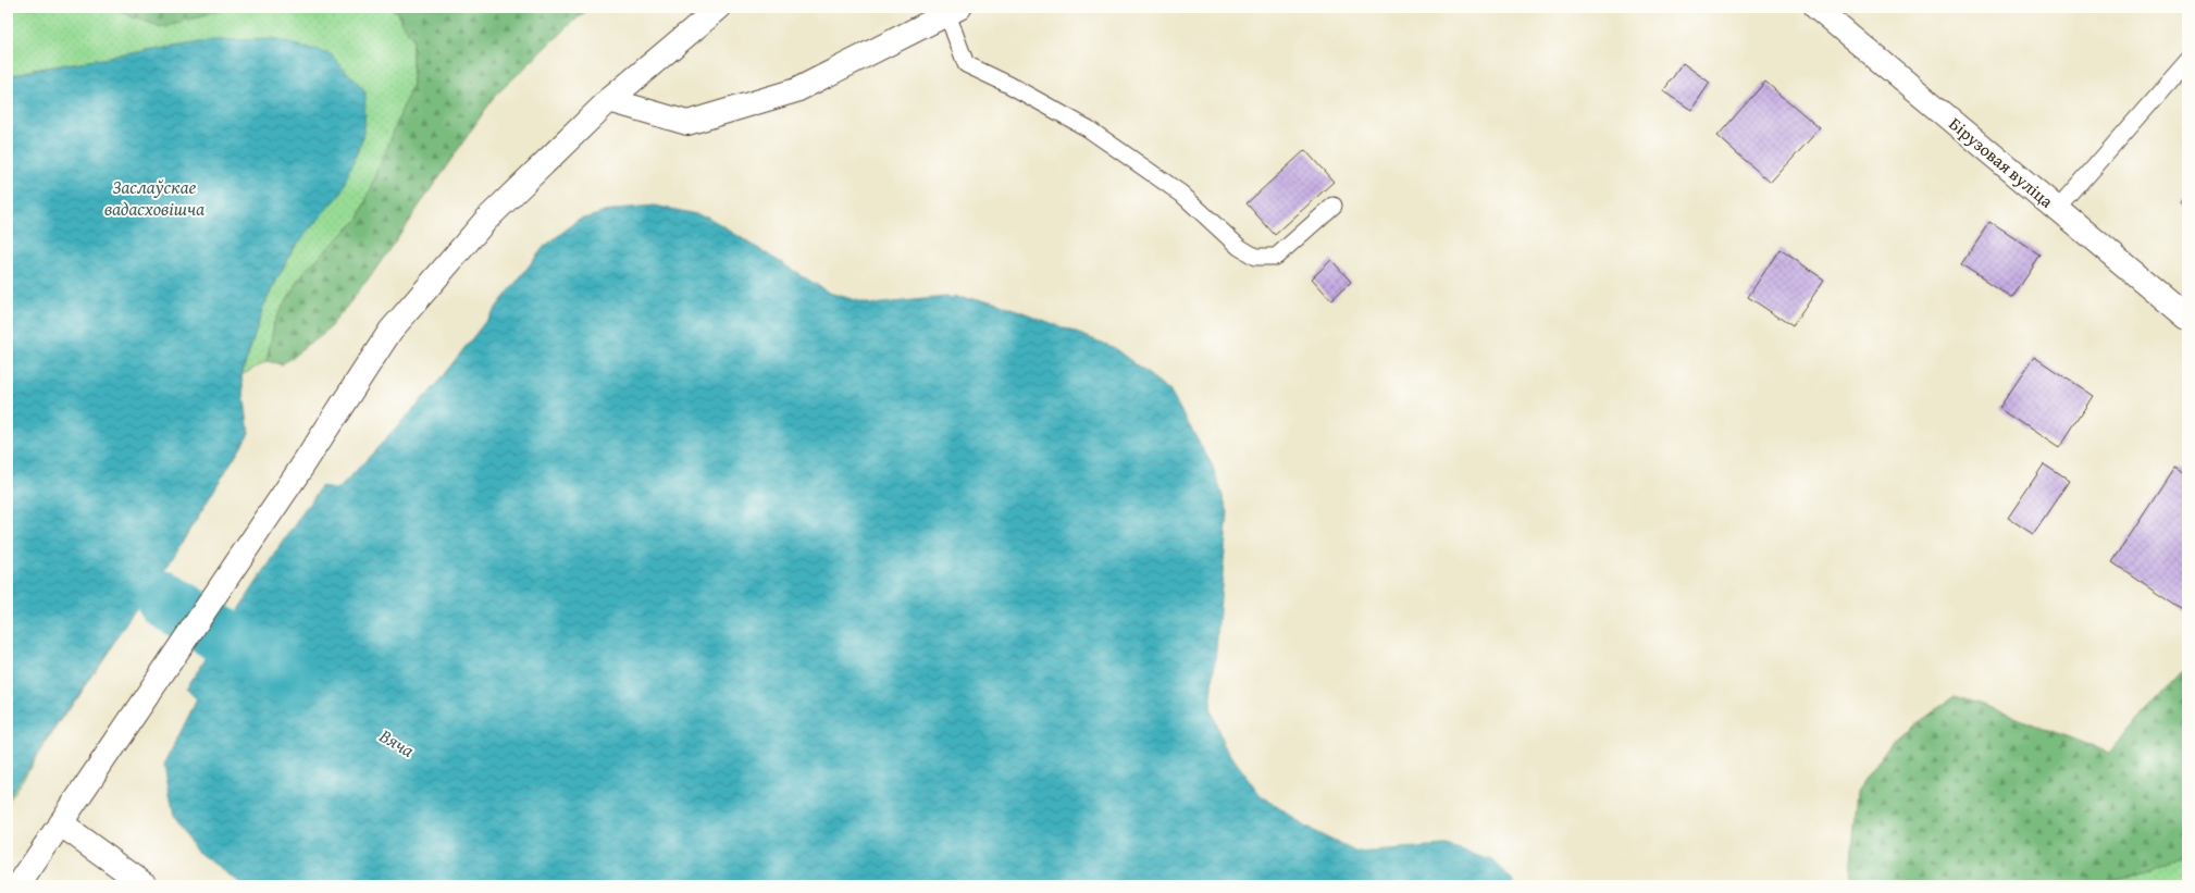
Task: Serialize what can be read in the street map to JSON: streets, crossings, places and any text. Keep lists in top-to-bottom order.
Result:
{
  "streets": {
    "main road": ["Бірузовая вуліца"]
  },
  "water": ["Заслаўскае вадасховішча", "Вяча"]
}
